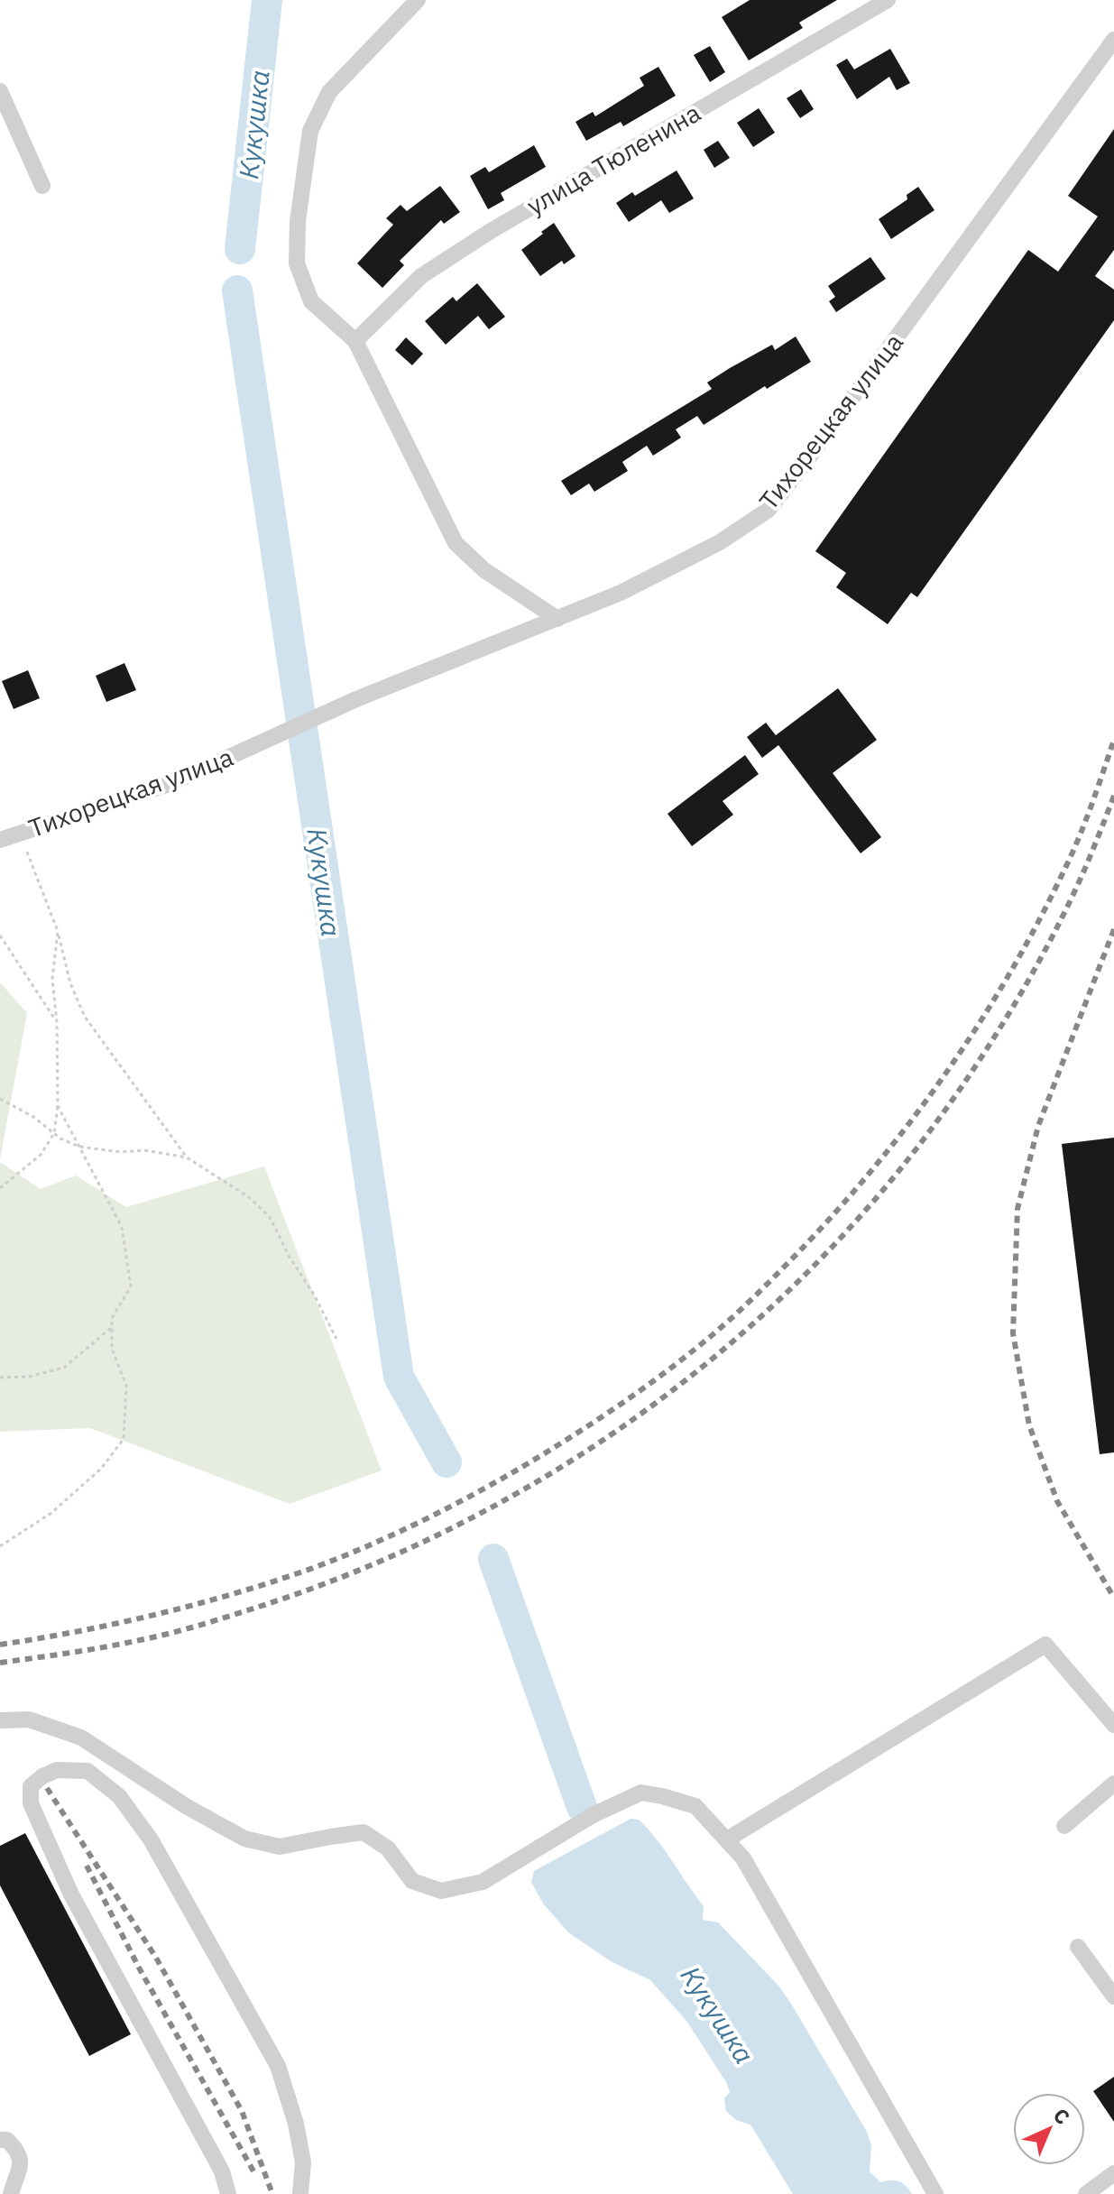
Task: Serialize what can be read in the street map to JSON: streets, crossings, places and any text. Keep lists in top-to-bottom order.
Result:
{
  "streets": {
    "street": ["улица Тюленина", "Тихорецкая улица"]
  },
  "water": ["Кукушка"],
  "north": "top right"
}
